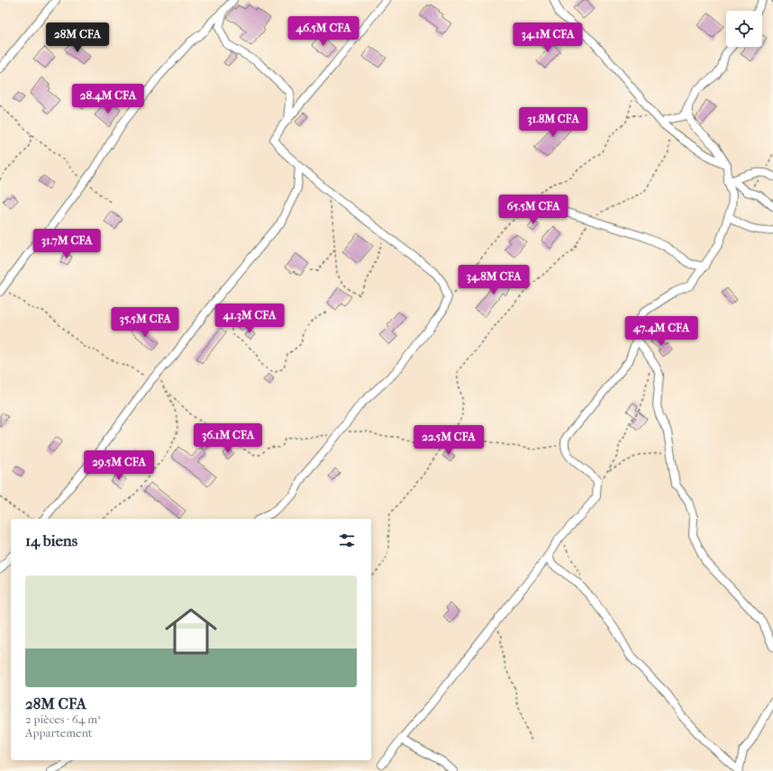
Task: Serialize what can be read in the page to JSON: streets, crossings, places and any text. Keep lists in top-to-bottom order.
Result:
{
  "page": {
    "price": [
      "46.5M CFA",
      "28M CFA",
      "34.1M CFA",
      "28.4M CFA",
      "31.8M CFA",
      "65.5M CFA",
      "31.7M CFA",
      "34.8M CFA",
      "41.3M CFA",
      "35.5M CFA",
      "47.4M CFA",
      "36.1M CFA",
      "22.5M CFA",
      "29.5M CFA"
    ],
    "heading": "14 biens",
    "list": [
      {
        "name": "28M CFA",
        "note": "2 pièces · 64 m² · Appartement"
      }
    ]
  }
}
